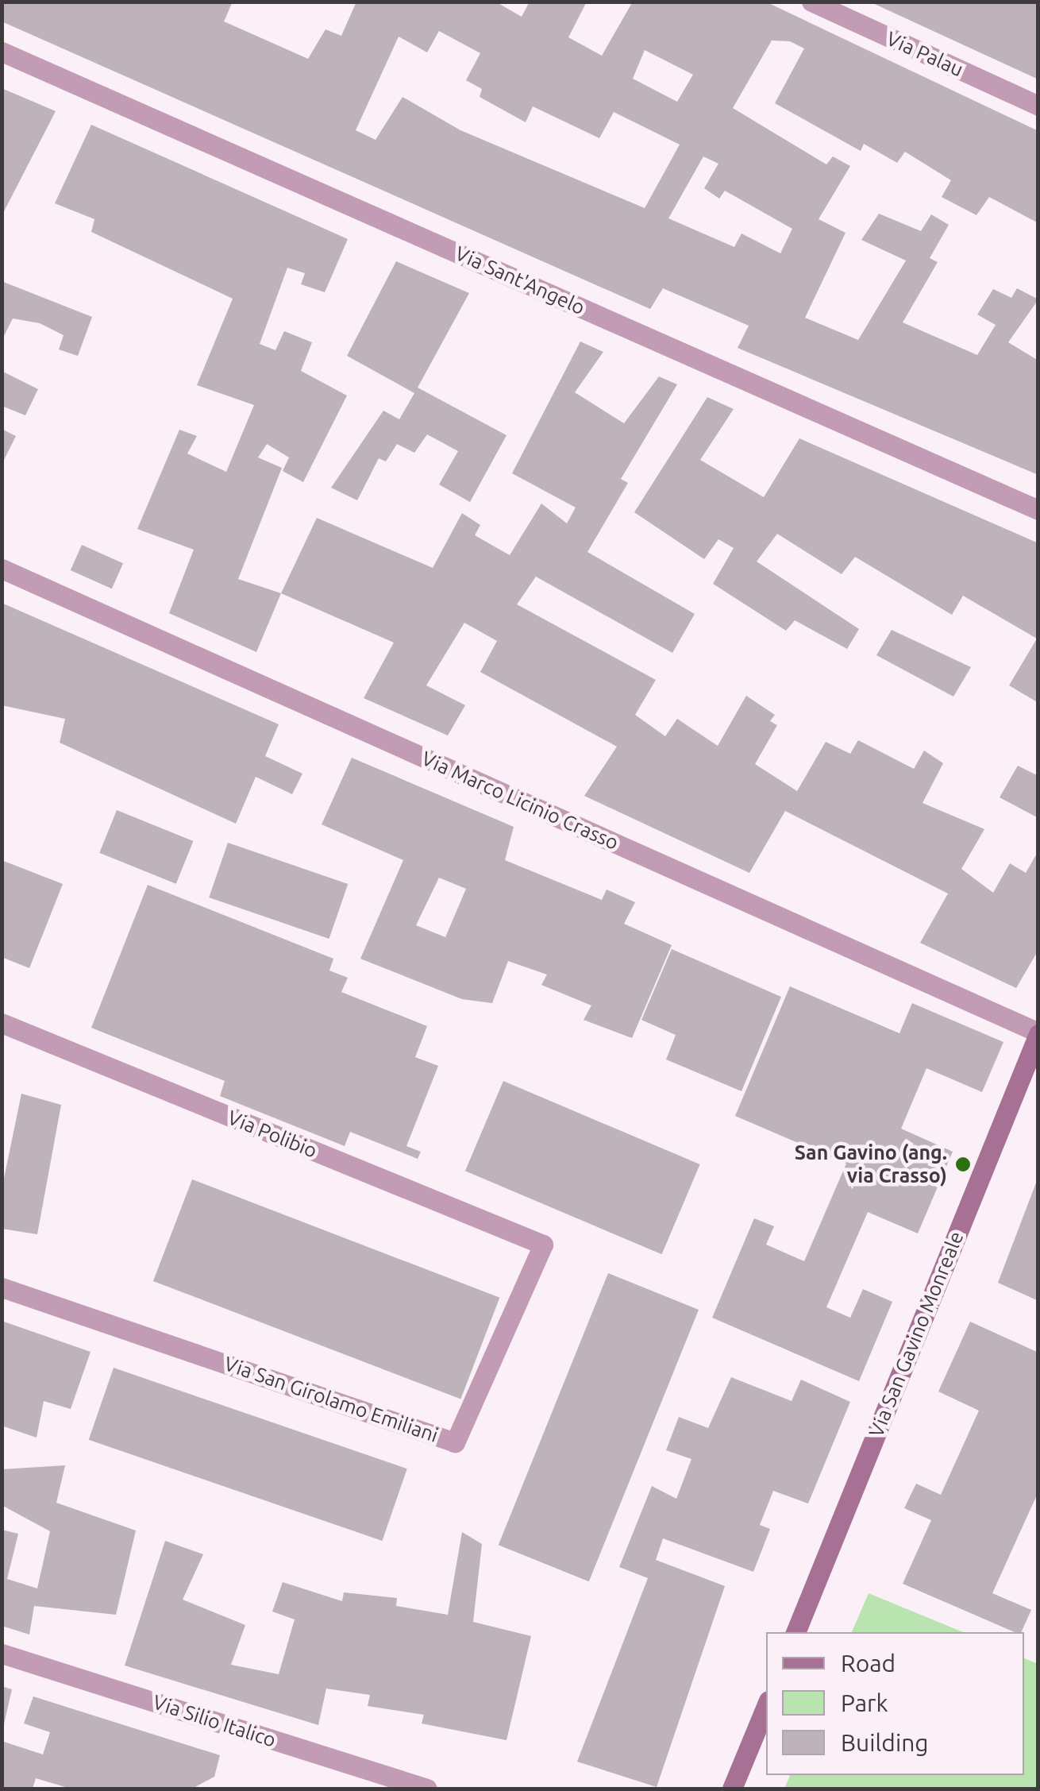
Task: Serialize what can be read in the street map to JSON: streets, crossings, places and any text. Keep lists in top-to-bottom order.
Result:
{
  "streets": {
    "street": [
      "Via Palau",
      "Via Sant'Angelo",
      "Via Marco Licinio Crasso",
      "Via Polibio",
      "Via San Gavino Monreale",
      "Via San Girolamo Emiliani",
      "Via Silio Italico"
    ]
  },
  "crossings": [
    ["Via Marco Licinio Crasso", "Via San Gavino Monreale"],
    ["Via Polibio", "Via San Girolamo Emiliani"]
  ],
  "places": ["San Gavino (ang. via Crasso)"],
  "legend": ["Road", "Park", "Building"]
}
